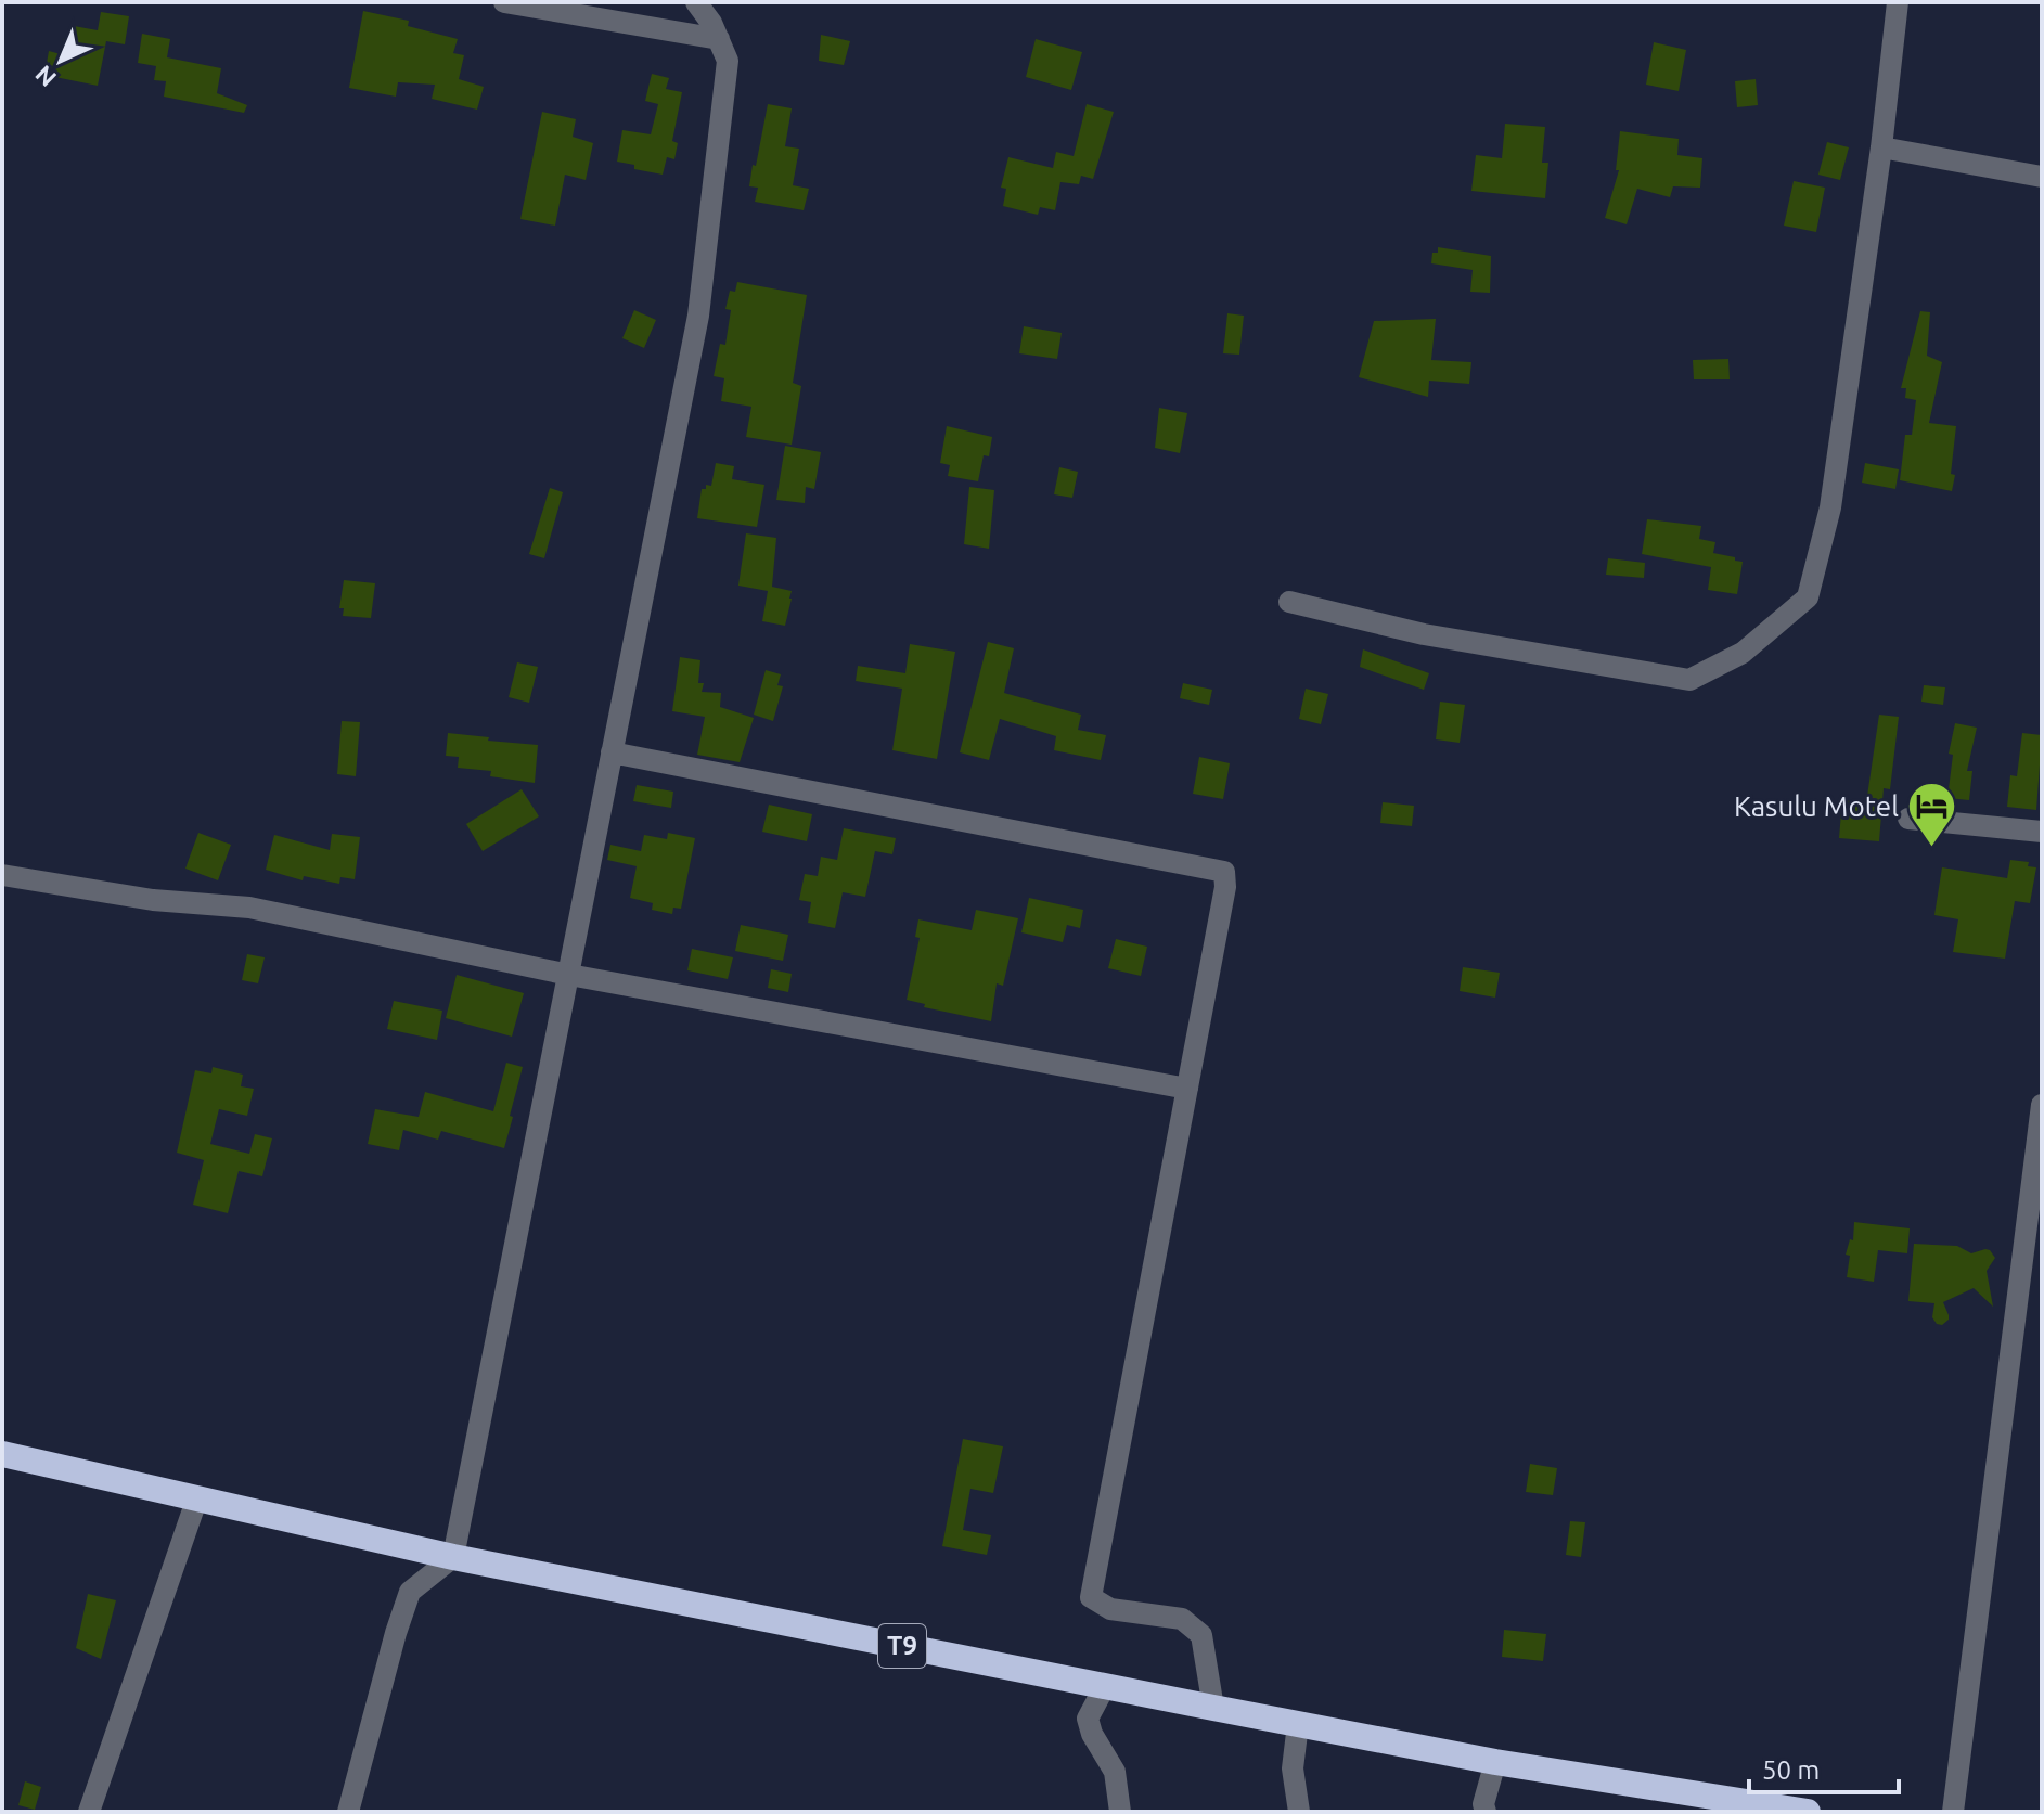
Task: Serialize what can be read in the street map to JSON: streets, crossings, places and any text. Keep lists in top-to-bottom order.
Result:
{
  "streets": {
    "highway": ["T9"]
  },
  "places": {
    "hotel": ["Kasulu Motel"]
  },
  "scale_bar": "50 m",
  "north": "bottom left"
}
